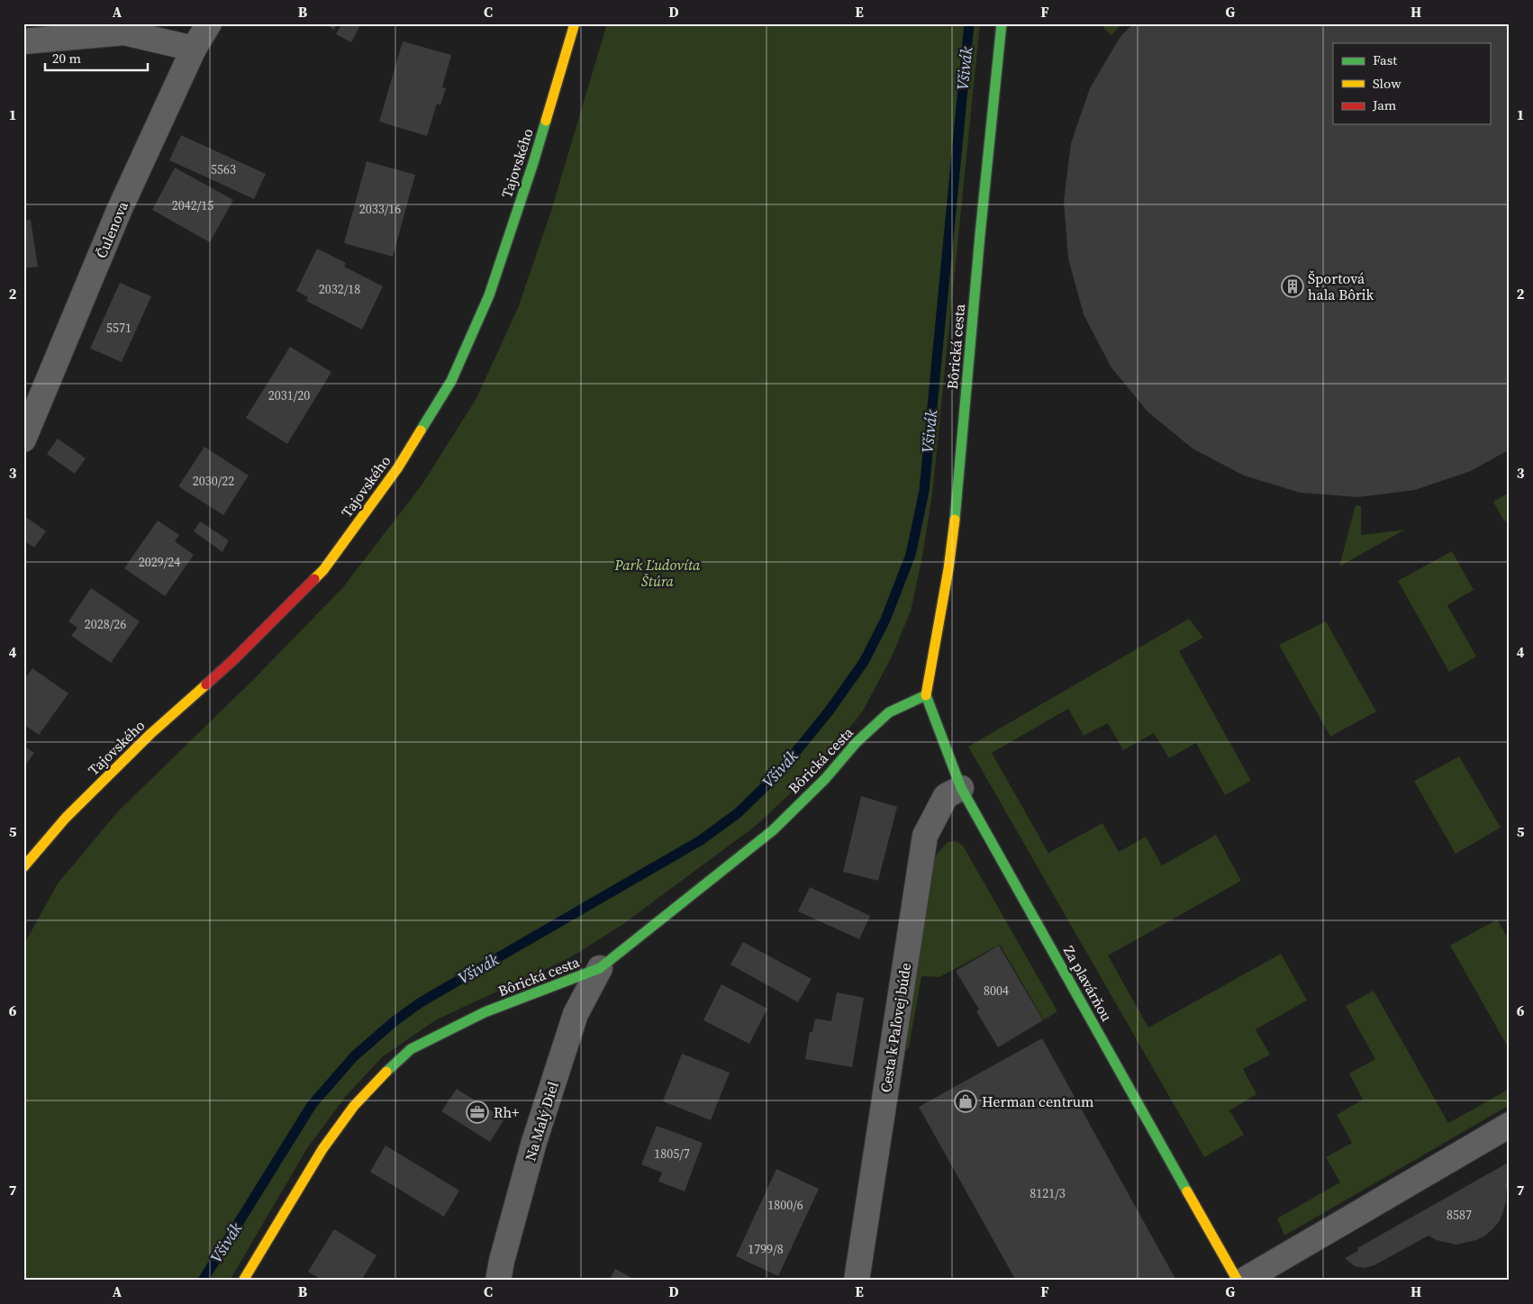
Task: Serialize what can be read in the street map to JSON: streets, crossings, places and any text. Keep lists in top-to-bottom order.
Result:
{
  "streets": {
    "street": [
      "Tajovského",
      "Čulenova",
      "Bôrická cesta",
      "Za plavárňou",
      "Cesta k Paľovej búde",
      "Na Malý Diel"
    ]
  },
  "crossings": [
    ["Bôrická cesta", "Za plavárňou"],
    ["Bôrická cesta", "Na Malý Diel"],
    ["Za plavárňou", "Cesta k Paľovej búde"]
  ],
  "water": ["Všivák"],
  "parks": ["Park Ľudovíta Štúra"],
  "places": {
    "building": ["Športová hala Bôrik"],
    "shop": ["Herman centrum"],
    "office": ["Rh+"]
  },
  "house_numbers": [
    "5563",
    "2042/15",
    "2033/16",
    "2032/18",
    "5571",
    "2031/20",
    "2030/22",
    "2029/24",
    "2028/26",
    "8004",
    "1805/7",
    "8121/3",
    "1800/6",
    "8587",
    "1799/8"
  ],
  "legend": ["Fast", "Slow", "Jam"],
  "scale_bar": "20 m",
  "grid": {
    "columns": [
      "A",
      "B",
      "C",
      "D",
      "E",
      "F",
      "G",
      "H"
    ],
    "rows": [
      "1",
      "2",
      "3",
      "4",
      "5",
      "6",
      "7"
    ]
  }
}
